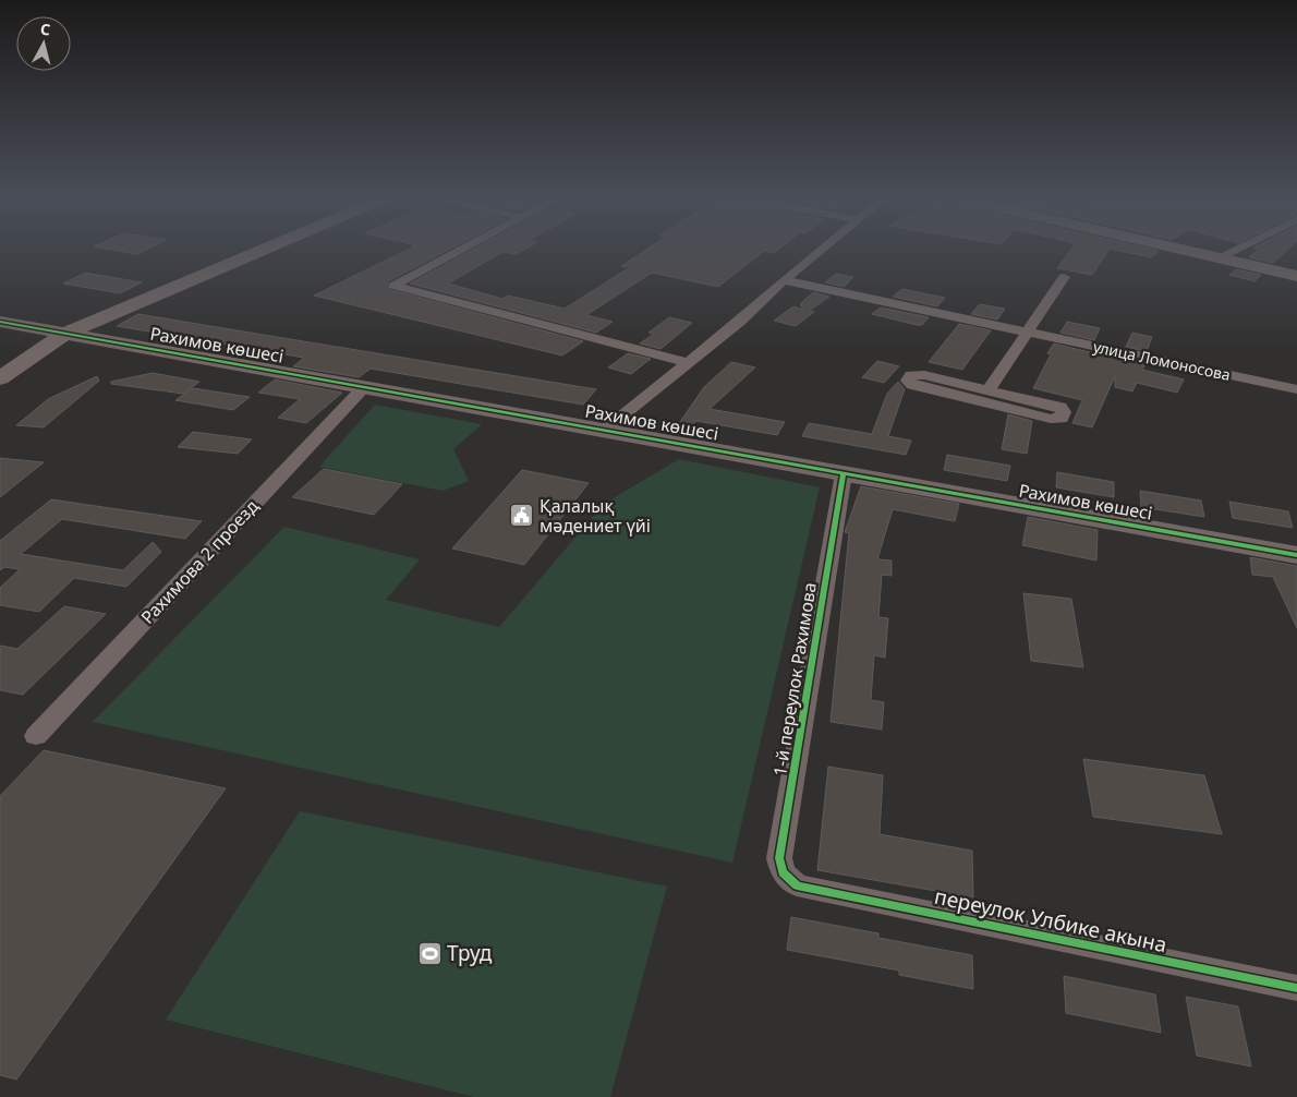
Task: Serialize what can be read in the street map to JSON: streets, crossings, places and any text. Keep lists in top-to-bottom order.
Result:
{
  "streets": {
    "street": [
      "Рахимов көшесі",
      "улица Ломоносова",
      "Рахимова 2 проезд",
      "1-й переулок Рахимова",
      "переулок Улбике акына"
    ]
  },
  "crossings": [
    ["Рахимов көшесі", "Рахимова 2 проезд"],
    ["Рахимов көшесі", "1-й переулок Рахимова"],
    ["1-й переулок Рахимова", "переулок Улбике акына"]
  ],
  "places": {
    "public building": ["Қалалық мәдениет үйі"],
    "sports": ["Труд"]
  },
  "north": "top"
}
